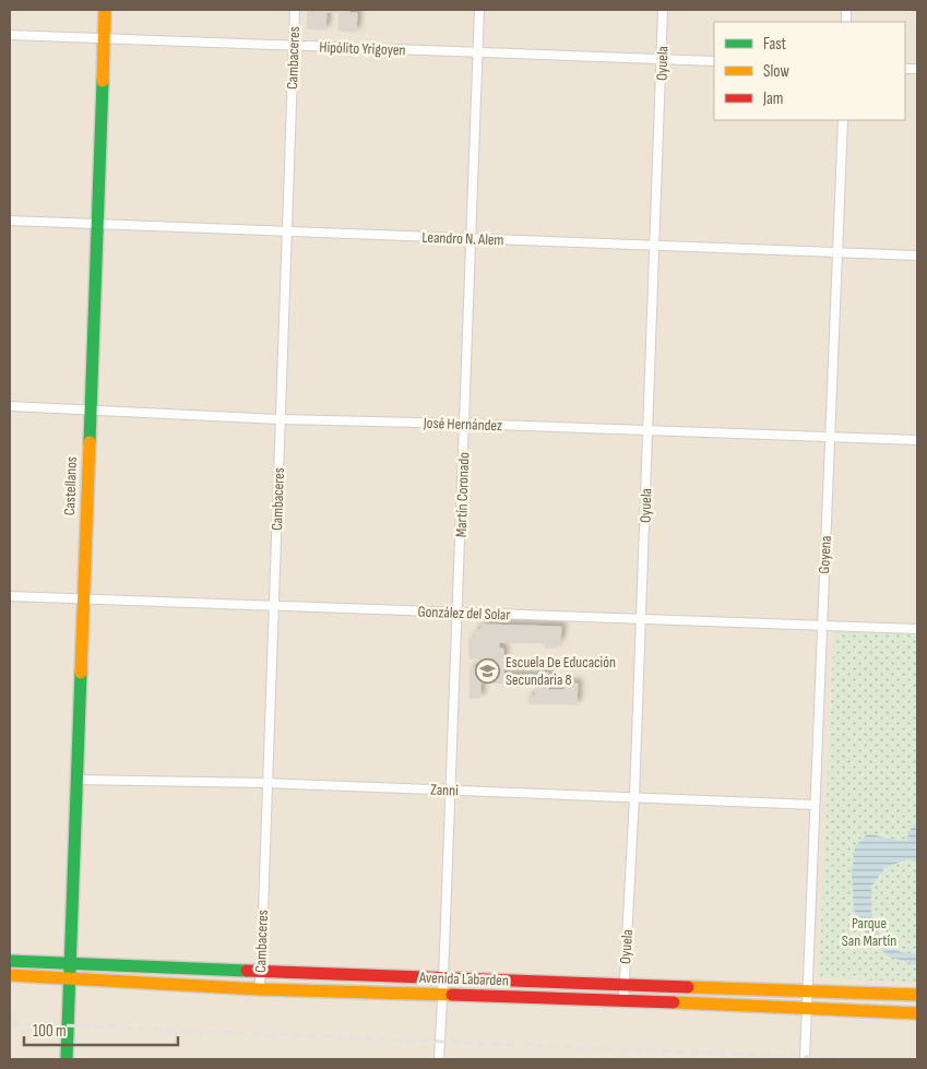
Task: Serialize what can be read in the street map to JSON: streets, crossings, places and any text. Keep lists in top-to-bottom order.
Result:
{
  "streets": {
    "street": [
      "Hipólito Yrigoyen",
      "Cambaceres",
      "Oyuela",
      "Leandro N. Alem",
      "José Hernández",
      "Castellanos",
      "Martín Coronado",
      "Goyena",
      "González del Solar",
      "Zanni",
      "Avenida Labarden"
    ]
  },
  "crossings": [
    ["Hipólito Yrigoyen", "Cambaceres"],
    ["Hipólito Yrigoyen", "Oyuela"],
    ["Hipólito Yrigoyen", "Castellanos"],
    ["Hipólito Yrigoyen", "Martín Coronado"],
    ["Cambaceres", "Leandro N. Alem"],
    ["Cambaceres", "José Hernández"],
    ["Cambaceres", "González del Solar"],
    ["Cambaceres", "Zanni"],
    ["Cambaceres", "Avenida Labarden"],
    ["Oyuela", "Leandro N. Alem"],
    ["Oyuela", "José Hernández"],
    ["Oyuela", "González del Solar"],
    ["Oyuela", "Zanni"],
    ["Oyuela", "Avenida Labarden"],
    ["Leandro N. Alem", "Castellanos"],
    ["Leandro N. Alem", "Martín Coronado"],
    ["Leandro N. Alem", "Goyena"],
    ["José Hernández", "Castellanos"],
    ["José Hernández", "Martín Coronado"],
    ["José Hernández", "Goyena"],
    ["Castellanos", "González del Solar"],
    ["Castellanos", "Zanni"],
    ["Castellanos", "Avenida Labarden"],
    ["Martín Coronado", "González del Solar"],
    ["Martín Coronado", "Zanni"],
    ["Martín Coronado", "Avenida Labarden"],
    ["Goyena", "González del Solar"],
    ["Goyena", "Zanni"],
    ["Goyena", "Avenida Labarden"]
  ],
  "parks": ["Parque San Martín"],
  "places": {
    "school or university": ["Escuela De Educación Secundaria 8"]
  },
  "legend": ["Fast", "Slow", "Jam"],
  "scale_bar": "100 m"
}
